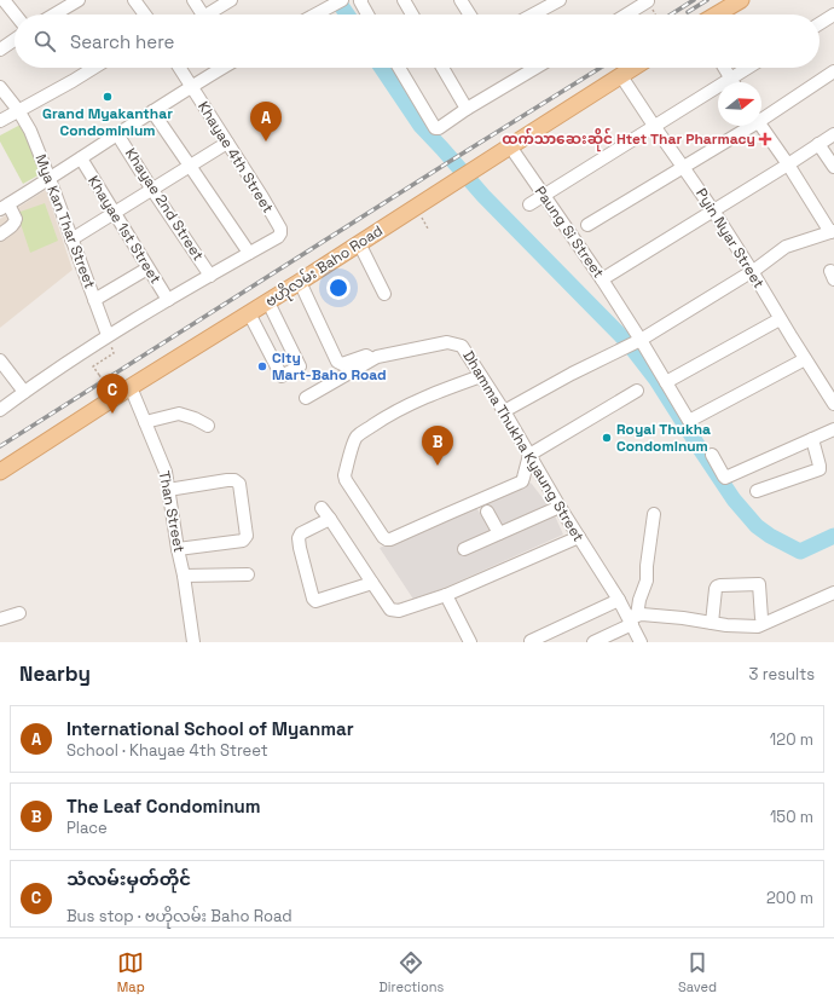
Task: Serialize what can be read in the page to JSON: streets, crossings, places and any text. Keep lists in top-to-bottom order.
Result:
{
  "streets": {
    "main road": ["ဗဟိုလမ်း Baho Road"],
    "street": [
      "Khayae 4th Street",
      "Khayae 2nd Street",
      "Mya Kan Thar Street",
      "Khayae 1st Street",
      "Paung Si Street",
      "Pyin Nyar Street",
      "Dhamma Thukha Kyaung Street",
      "Than Street"
    ]
  },
  "crossings": [
    ["Paung Si Street", "ဗဟိုလမ်း Baho Road"],
    ["Pyin Nyar Street", "ဗဟိုလမ်း Baho Road"],
    ["ဗဟိုလမ်း Baho Road", "Than Street"]
  ],
  "places": {
    "other": ["Grand Myakanthar Condominium", "City Mart-Baho Road", "Royal Thukha Condominum"],
    "health": ["ထက်သာဆေးဆိုင် Htet Thar Pharmacy"]
  },
  "north": "right",
  "page": {
    "search": "Search here",
    "pins": ["A", "C", "B"],
    "heading": ["Nearby", "3 results"],
    "list": [
      {
        "mark": "A",
        "name": "International School of Myanmar",
        "note": "School · Khayae 4th Street",
        "value": "120 m"
      },
      {
        "mark": "B",
        "name": "The Leaf Condominum",
        "note": "Place",
        "value": "150 m"
      },
      {
        "mark": "C",
        "name": "သံလမ်းမှတ်တိုင်",
        "note": "Bus stop · ဗဟိုလမ်း Baho Road",
        "value": "200 m"
      }
    ],
    "nav": ["Map", "Directions", "Saved"]
  }
}
